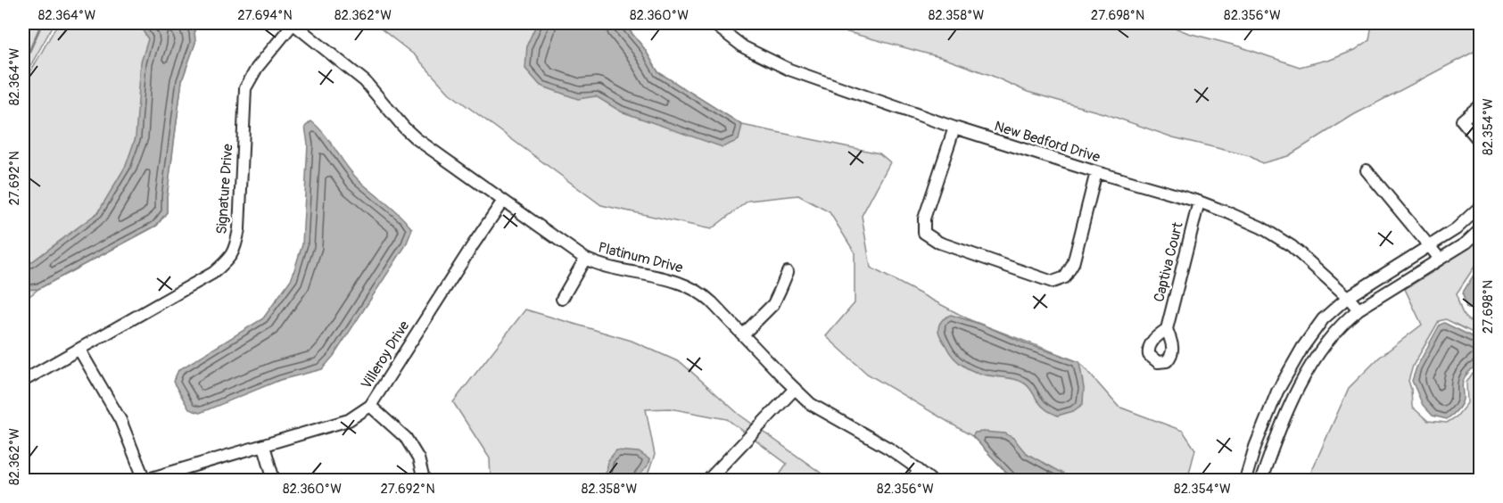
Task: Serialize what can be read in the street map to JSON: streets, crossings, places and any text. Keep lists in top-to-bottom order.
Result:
{
  "streets": {
    "street": [
      "New Bedford Drive",
      "Signature Drive",
      "Platinum Drive",
      "Captiva Court",
      "Villeroy Drive"
    ]
  },
  "crossings": [
    ["New Bedford Drive", "Captiva Court"],
    ["Signature Drive", "Platinum Drive"],
    ["Platinum Drive", "Villeroy Drive"]
  ],
  "coordinates": [
    "82.364°W",
    "27.694°N",
    "82.362°W",
    "82.360°W",
    "82.358°W",
    "27.698°N",
    "82.356°W",
    "82.354°W",
    "27.692°N"
  ]
}
